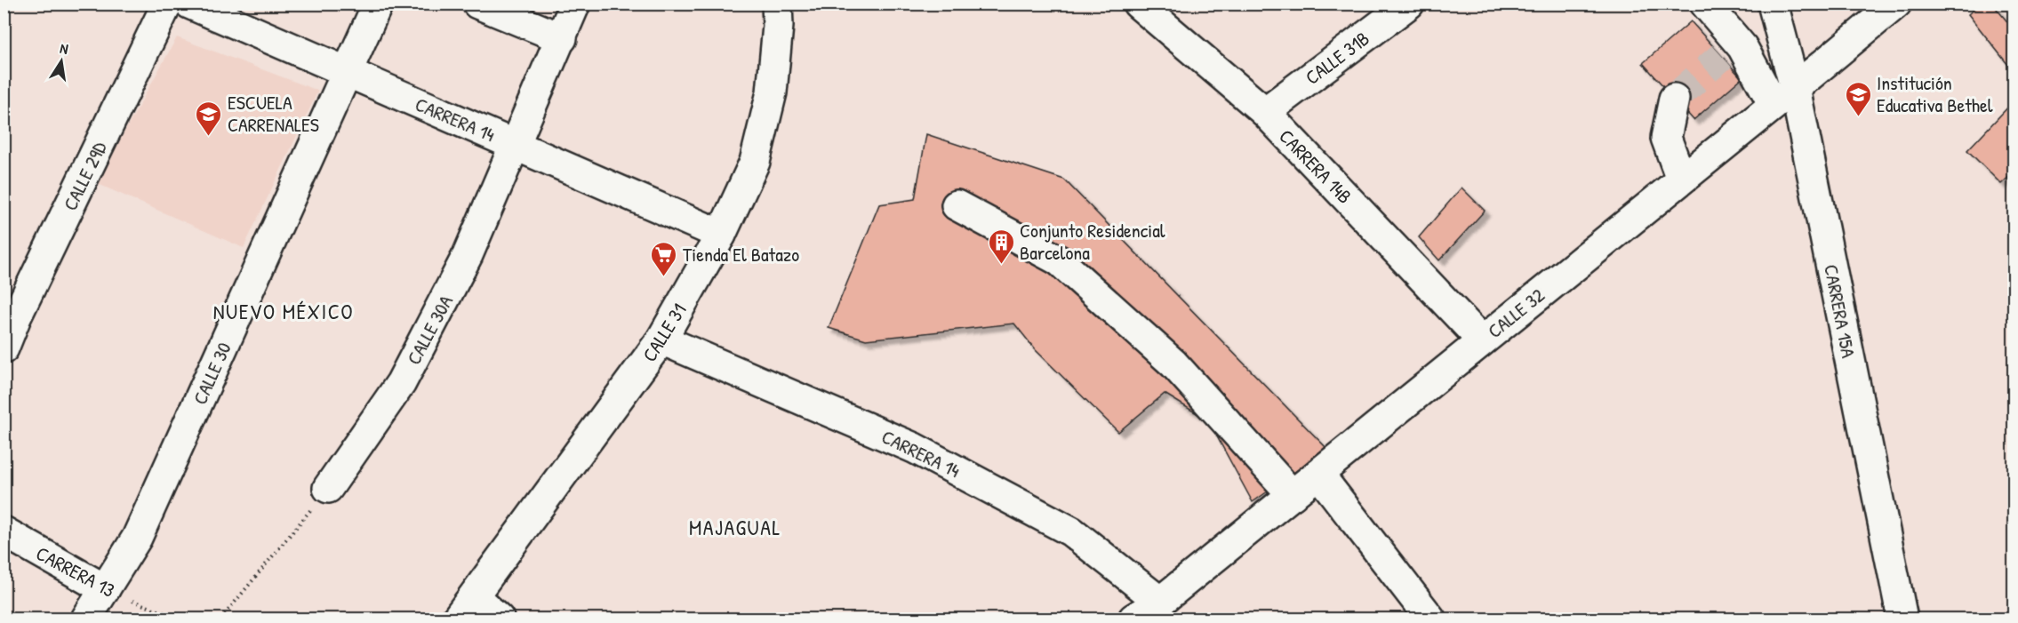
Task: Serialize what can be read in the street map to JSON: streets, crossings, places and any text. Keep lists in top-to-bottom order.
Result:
{
  "streets": {
    "street": [
      "CALLE 31B",
      "CARRERA 14",
      "CARRERA 14B",
      "CALLE 29D",
      "CARRERA 15A",
      "CALLE 32",
      "CALLE 30A",
      "CALLE 31",
      "CALLE 30",
      "CARRERA 13"
    ]
  },
  "crossings": [
    ["CALLE 31B", "CARRERA 14B"],
    ["CARRERA 14", "CALLE 32"],
    ["CARRERA 14", "CALLE 30A"],
    ["CARRERA 14", "CALLE 31"],
    ["CARRERA 14", "CALLE 30"],
    ["CARRERA 14B", "CALLE 32"],
    ["CARRERA 15A", "CALLE 32"],
    ["CALLE 30", "CARRERA 13"]
  ],
  "districts": ["NUEVO MÉXICO", "MAJAGUAL"],
  "places": {
    "school or university": ["Institución Educativa Bethel", "ESCUELA CARRENALES"],
    "building": ["Conjunto Residencial Barcelona"],
    "supermarket": ["Tienda El Batazo"]
  },
  "north": "top"
}
